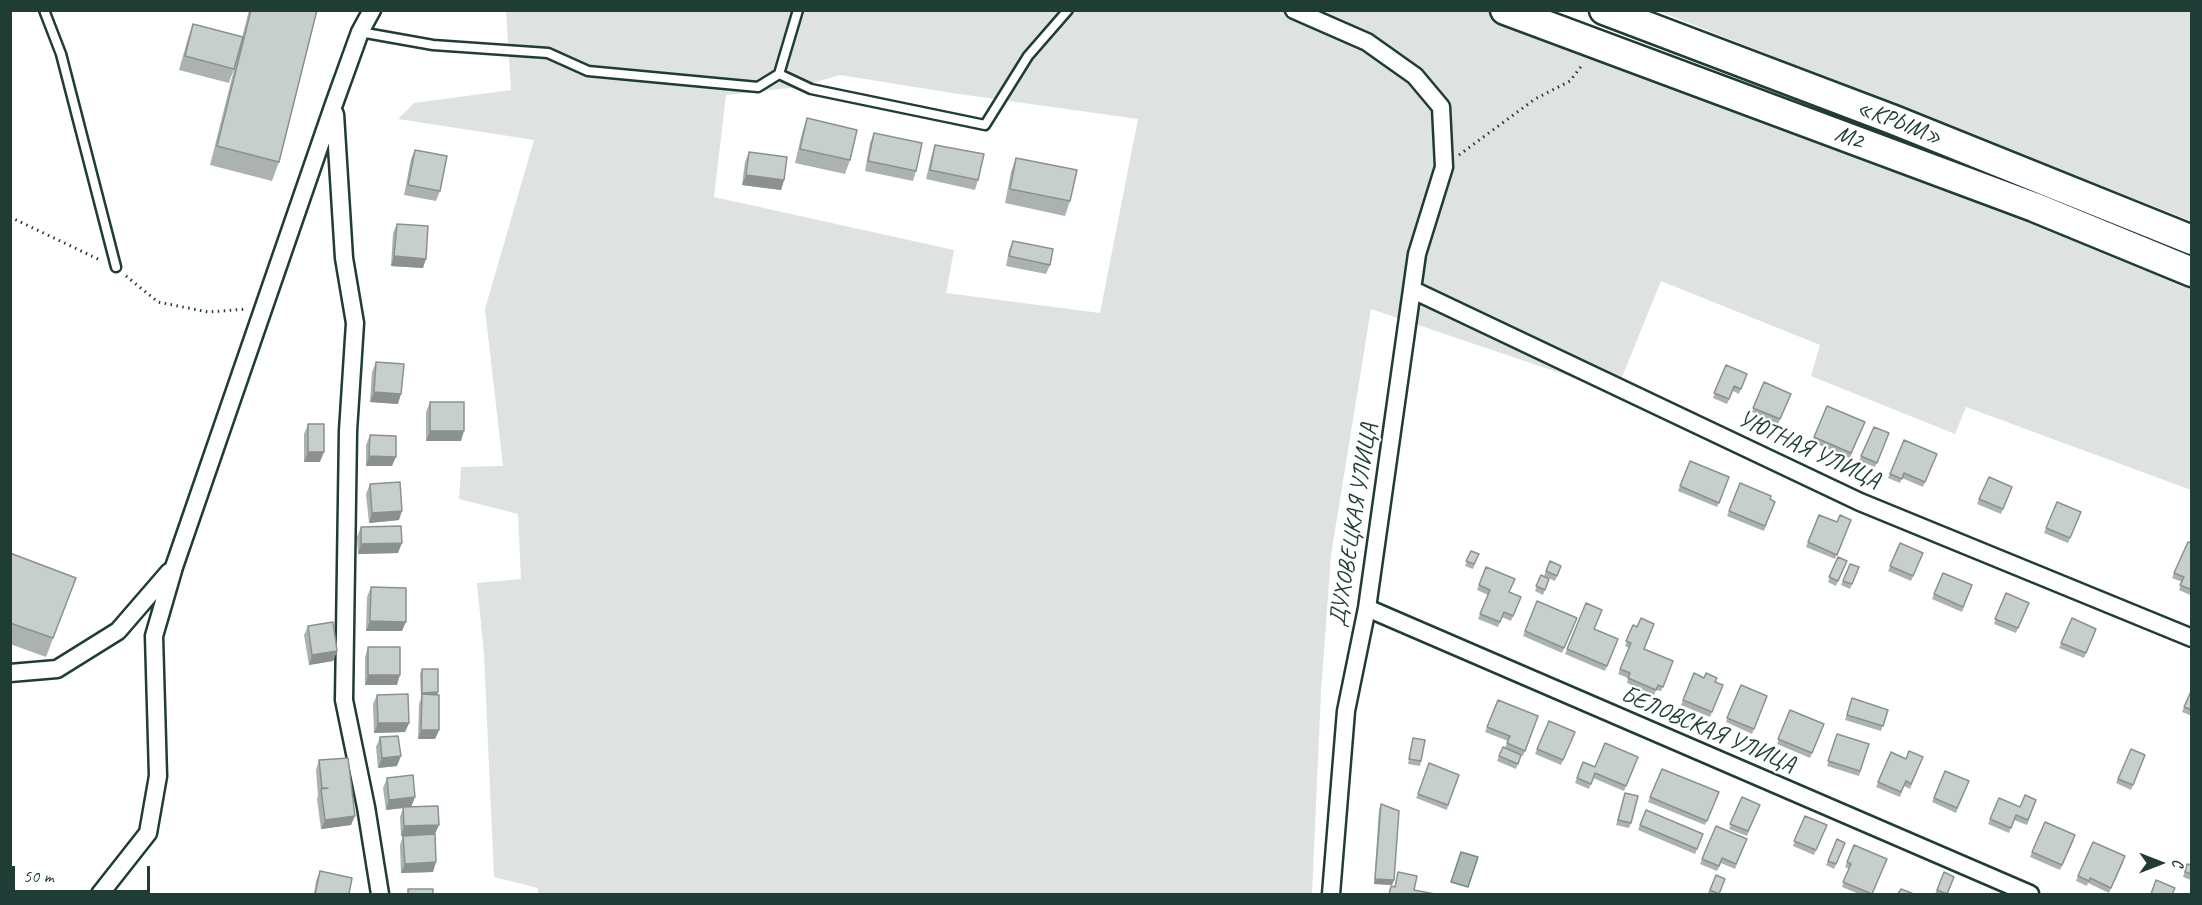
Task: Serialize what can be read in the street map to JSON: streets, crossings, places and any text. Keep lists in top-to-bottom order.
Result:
{
  "streets": {
    "highway": ["«КРЫМ»", "М2"],
    "street": ["УЮТНАЯ УЛИЦА", "ДУХОВЕЦКАЯ УЛИЦА", "БЕЛОВСКАЯ УЛИЦА"]
  },
  "crossings": [
    ["УЮТНАЯ УЛИЦА", "ДУХОВЕЦКАЯ УЛИЦА"],
    ["ДУХОВЕЦКАЯ УЛИЦА", "БЕЛОВСКАЯ УЛИЦА"]
  ],
  "scale_bar": "50 m",
  "north": "right"
}
